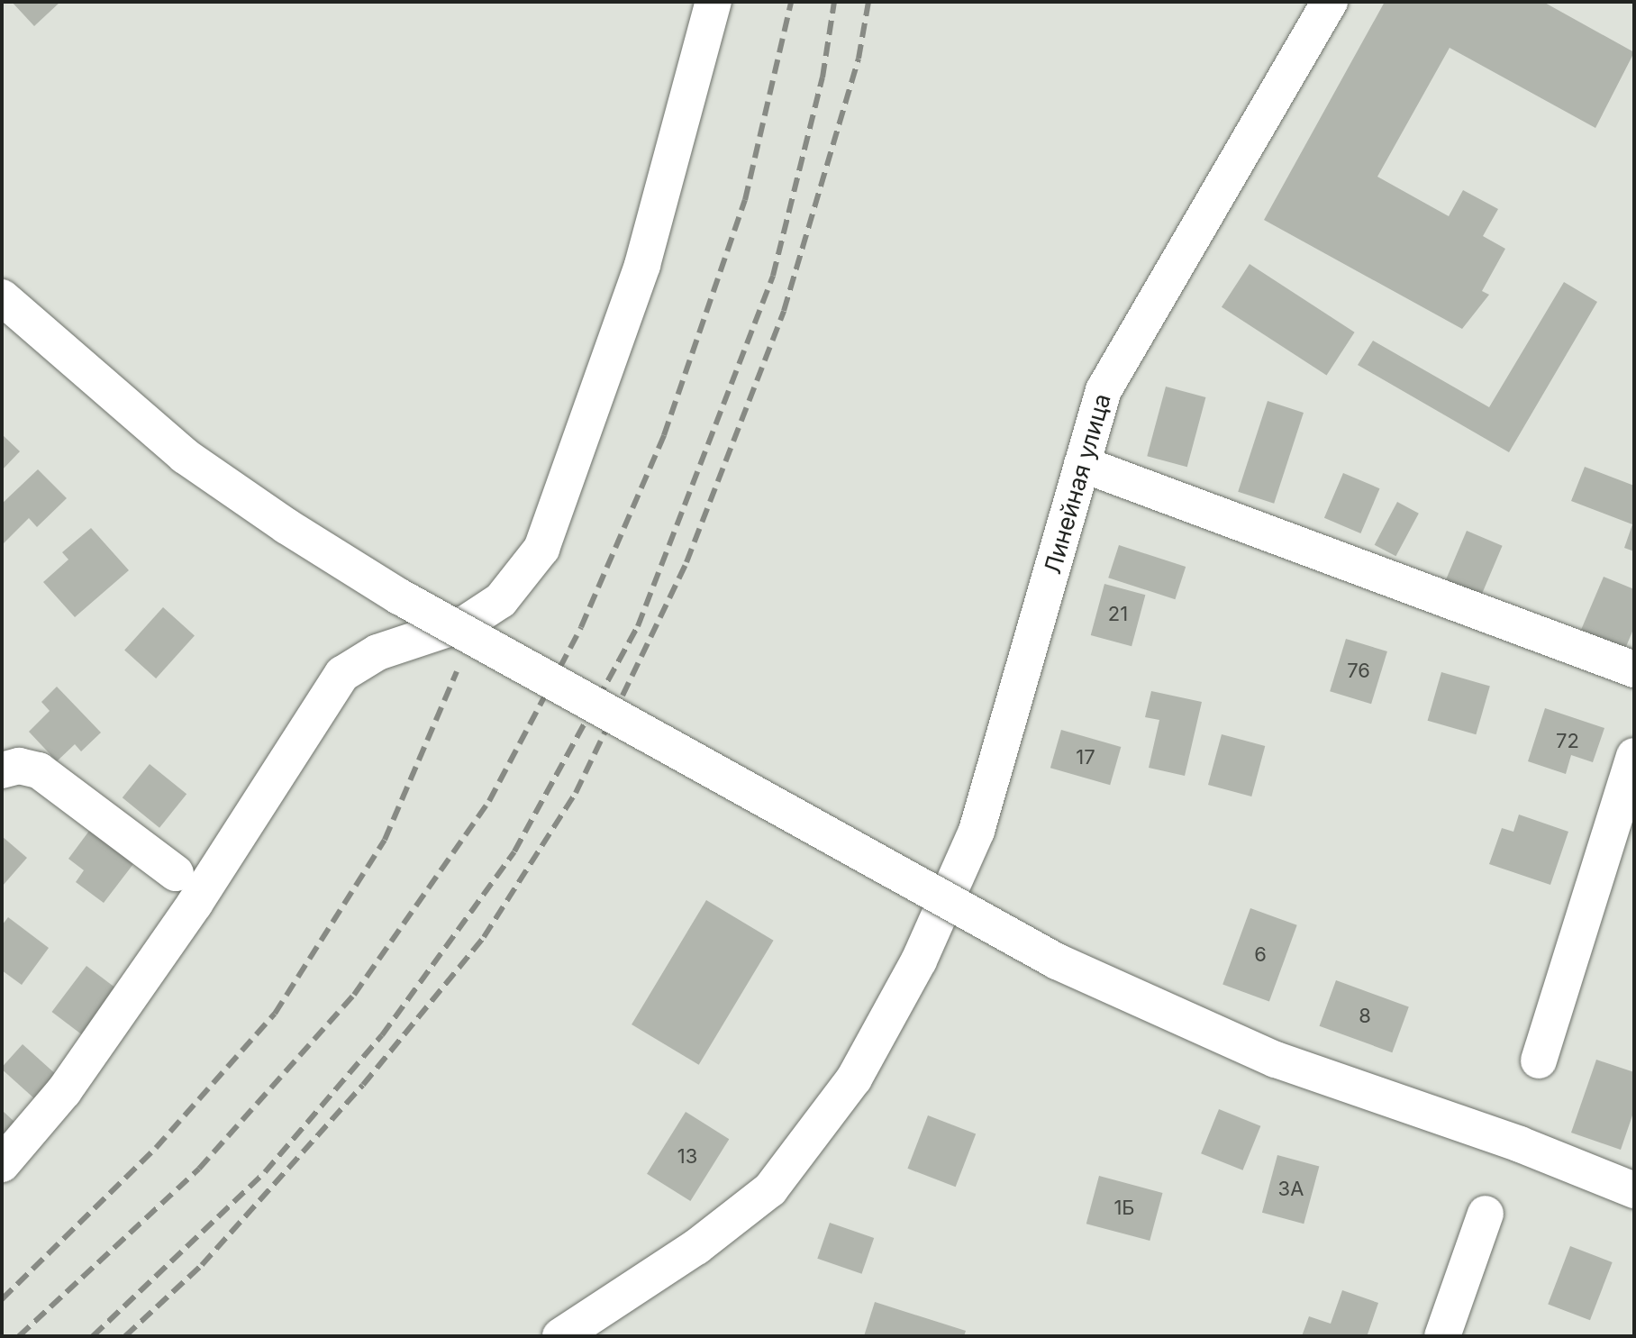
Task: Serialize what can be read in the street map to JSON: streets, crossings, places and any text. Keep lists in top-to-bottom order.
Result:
{
  "streets": {
    "street": ["Линейная улица"]
  },
  "house_numbers": [
    "21",
    "76",
    "72",
    "17",
    "6",
    "8",
    "13",
    "3А",
    "1Б"
  ]
}
